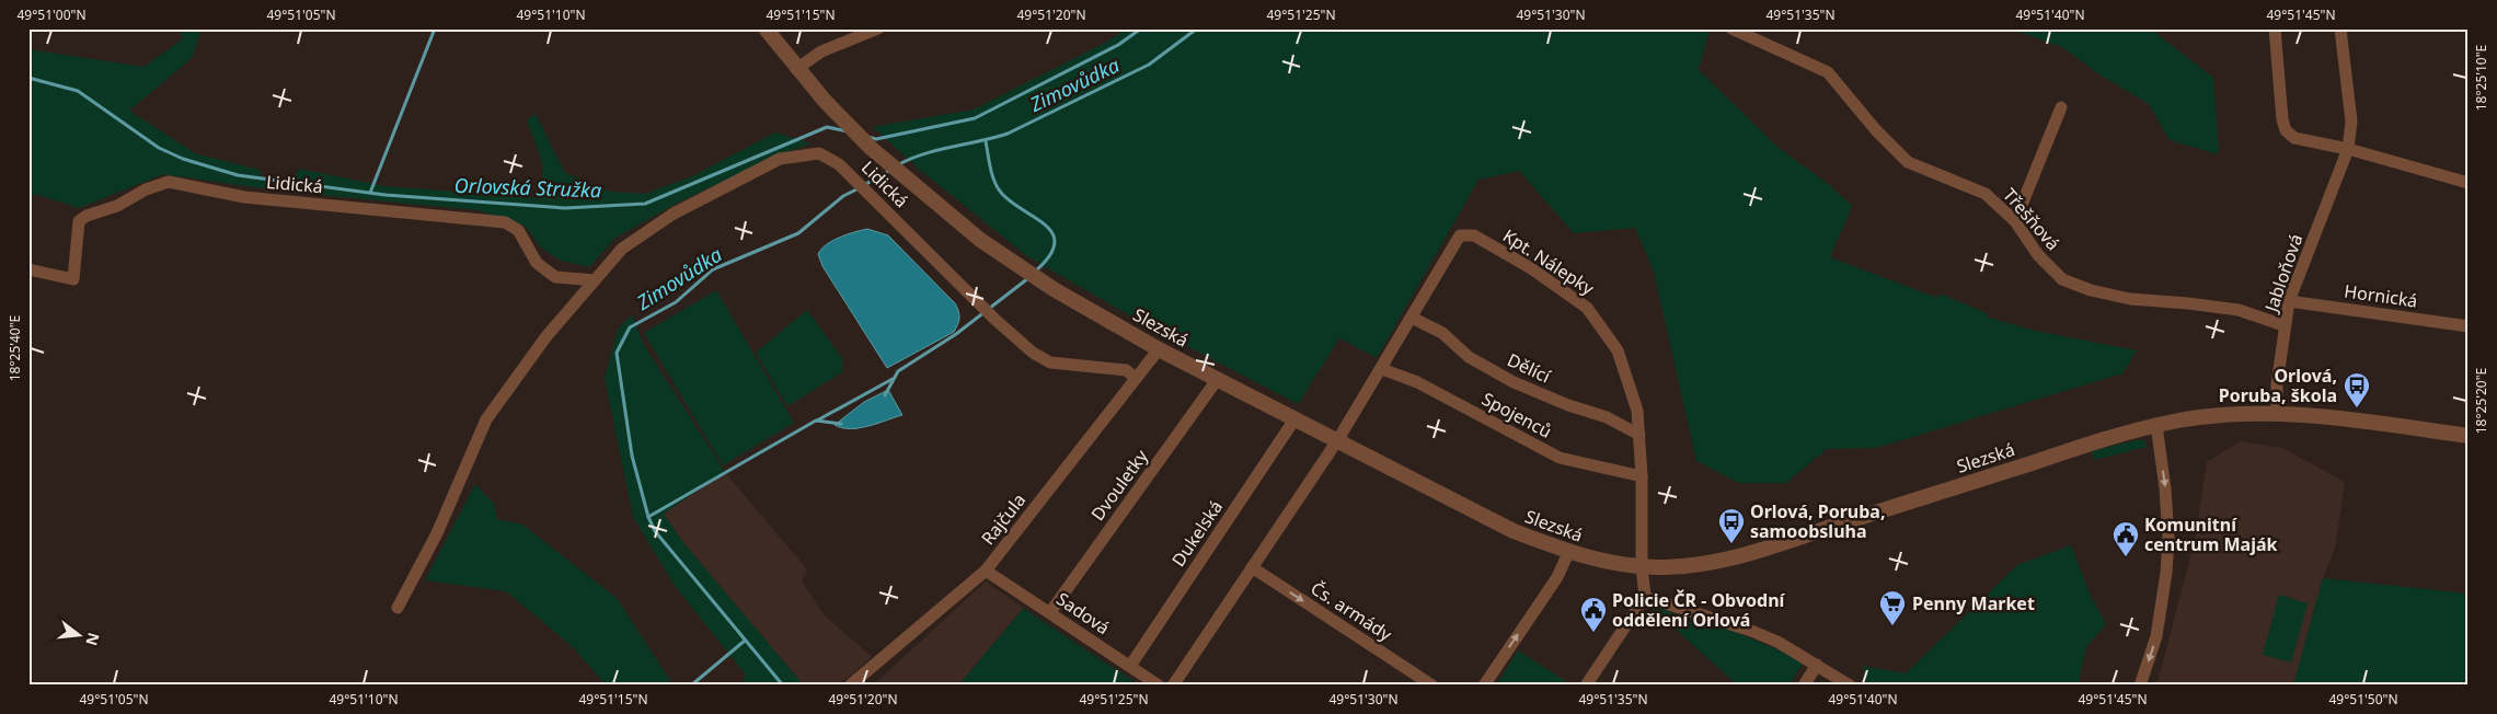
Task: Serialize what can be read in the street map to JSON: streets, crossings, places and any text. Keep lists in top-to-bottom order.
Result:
{
  "streets": {
    "street": [
      "Lidická",
      "Třešňová",
      "Kpt. Nálepky",
      "Jabloňová",
      "Hornická",
      "Slezská",
      "Dělící",
      "Spojenců",
      "Dvouletky",
      "Rajčula",
      "Dukelská",
      "Čs. armády",
      "Sadová"
    ]
  },
  "crossings": [
    ["Lidická", "Rajčula"],
    ["Třešňová", "Jabloňová"],
    ["Kpt. Nálepky", "Slezská"],
    ["Kpt. Nálepky", "Dělící"],
    ["Kpt. Nálepky", "Spojenců"],
    ["Jabloňová", "Hornická"],
    ["Jabloňová", "Slezská"],
    ["Slezská", "Dvouletky"],
    ["Slezská", "Rajčula"],
    ["Slezská", "Dukelská"],
    ["Dvouletky", "Sadová"],
    ["Rajčula", "Sadová"],
    ["Dukelská", "Sadová"]
  ],
  "one_way": ["Čs. armády"],
  "water": ["Zimovůdka", "Orlovská Stružka"],
  "places": {
    "bus stop": ["Orlová, Poruba, škola", "Orlová, Poruba, samoobsluha"],
    "public building": ["Komunitní centrum Maják", "Policie ČR - Obvodní oddělení Orlová"],
    "supermarket": ["Penny Market"]
  },
  "north": "right",
  "coordinates": [
    "49°51'00\"N",
    "49°51'05\"N",
    "49°51'10\"N",
    "49°51'15\"N",
    "49°51'20\"N",
    "49°51'25\"N",
    "49°51'30\"N",
    "49°51'35\"N",
    "49°51'40\"N",
    "49°51'45\"N",
    "18°25'10\"E",
    "18°25'40\"E",
    "18°25'20\"E",
    "49°51'50\"N"
  ]
}
